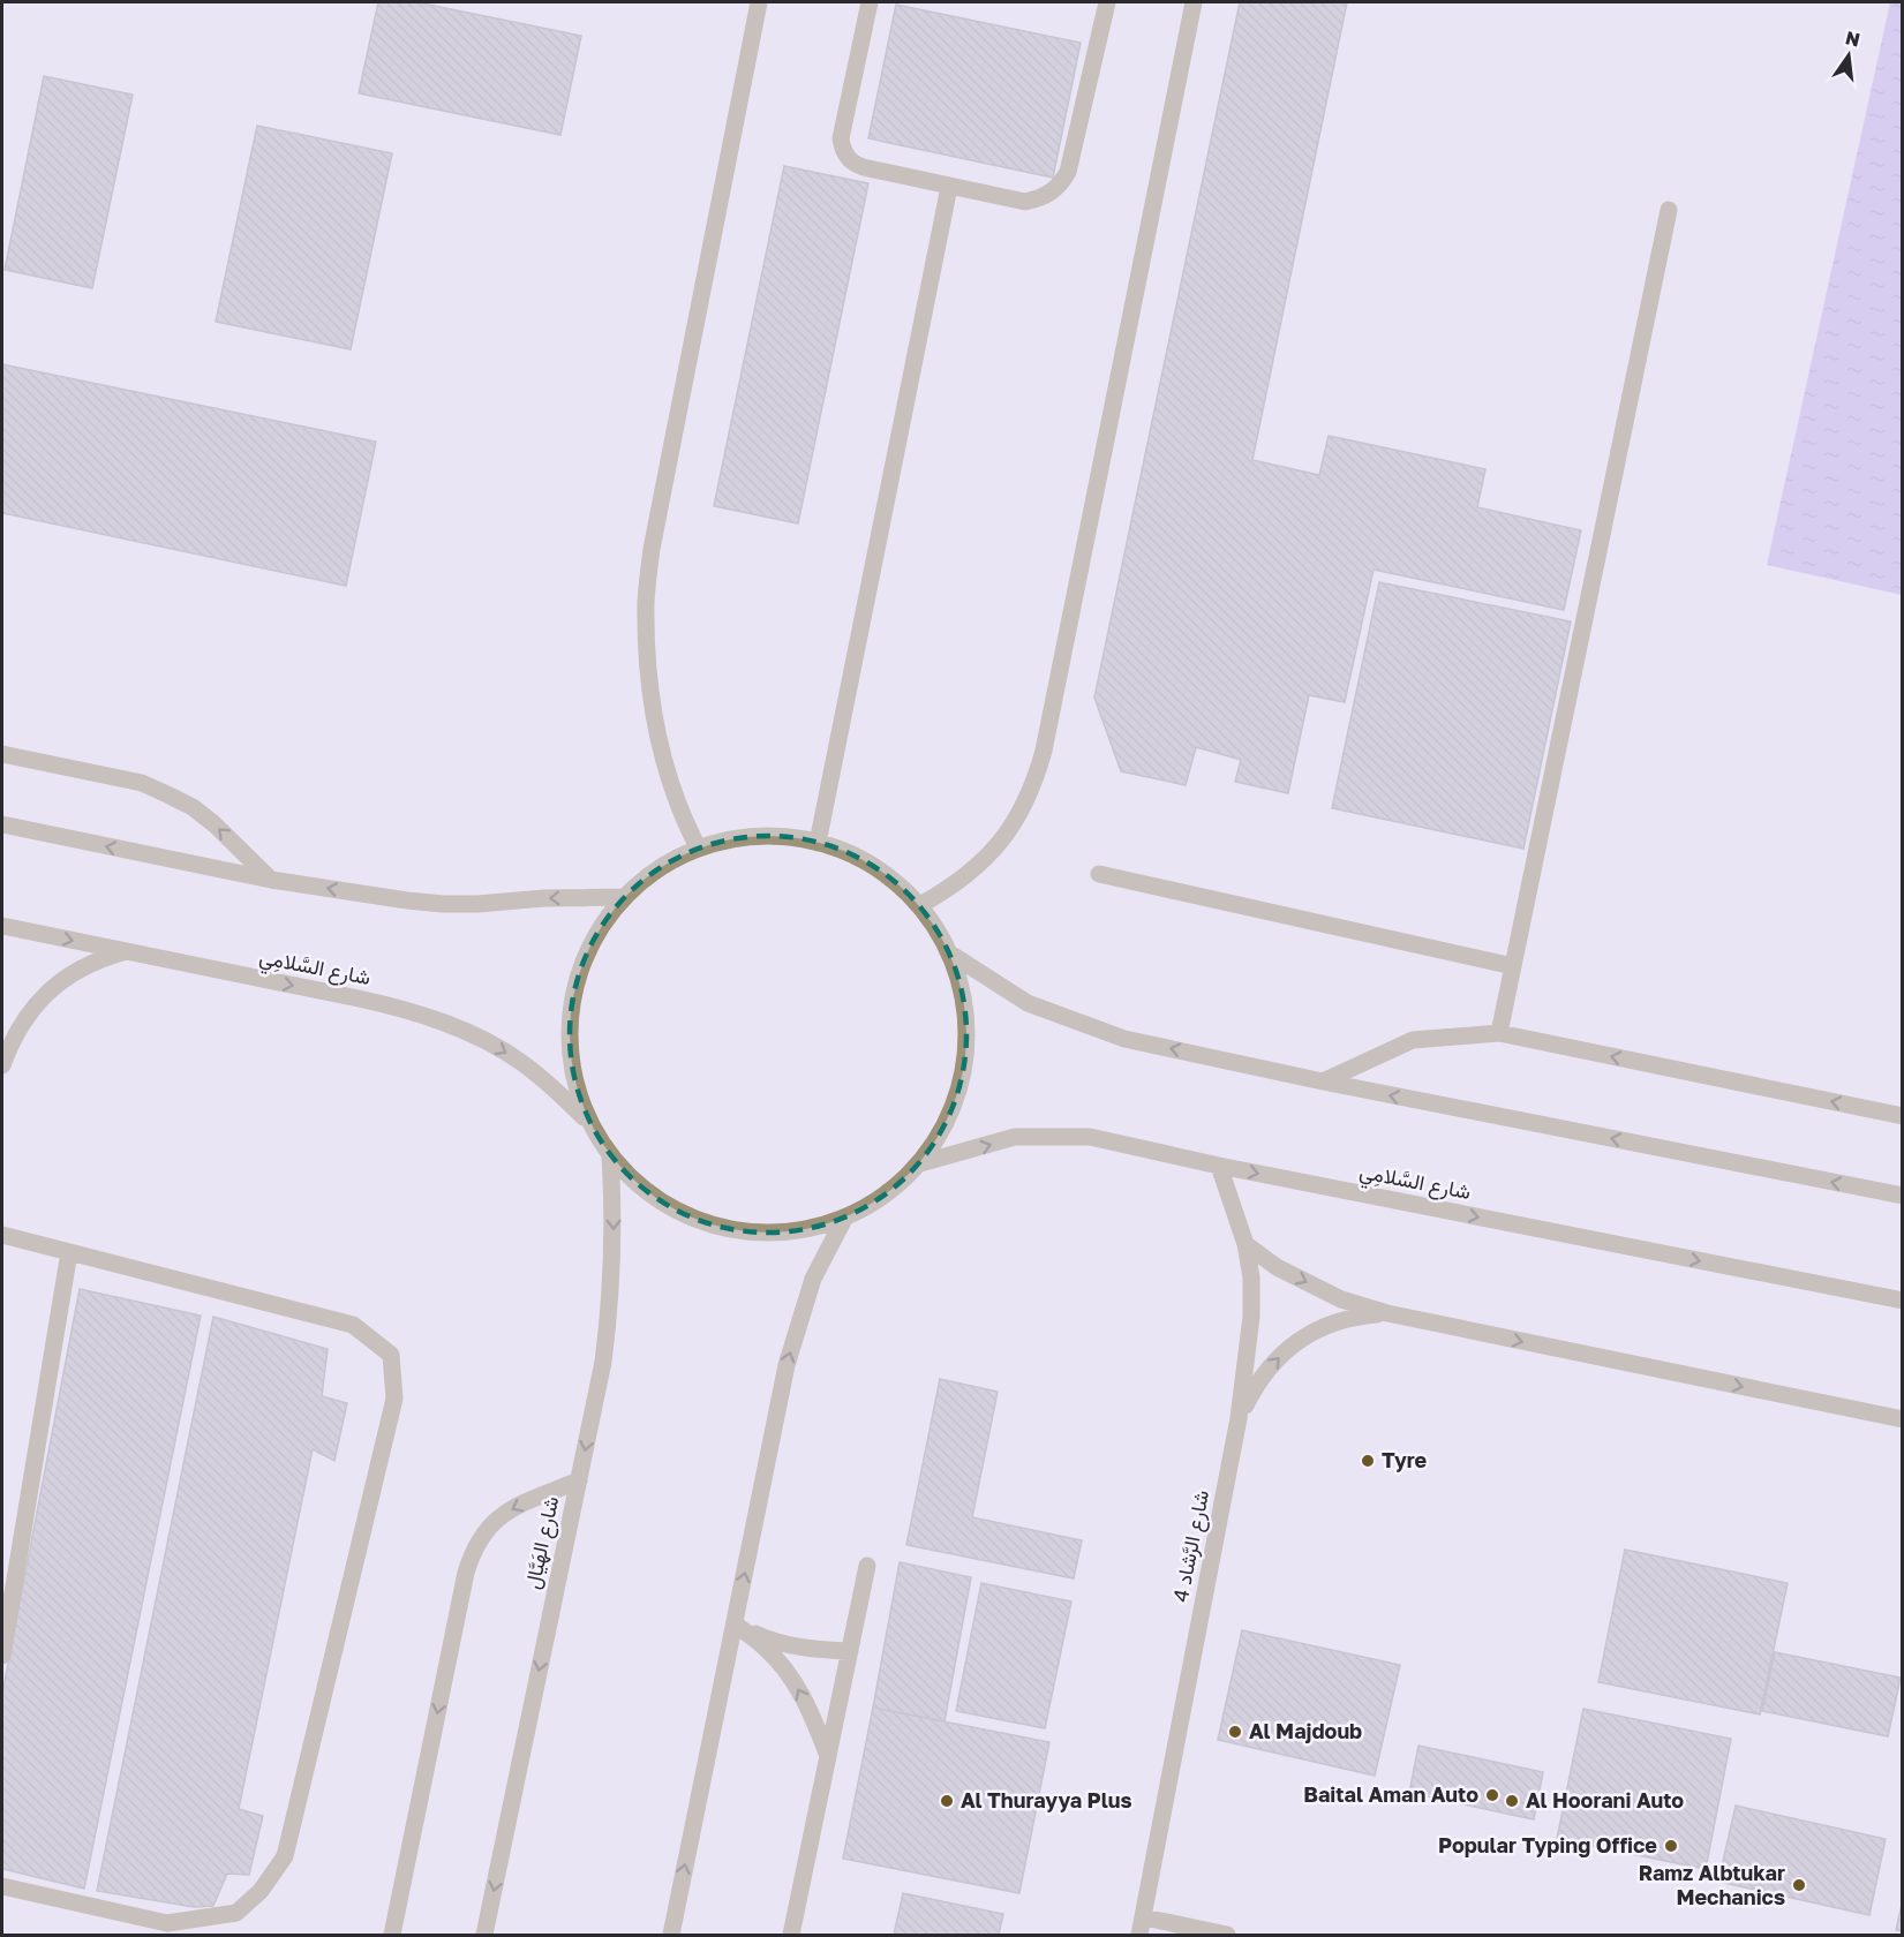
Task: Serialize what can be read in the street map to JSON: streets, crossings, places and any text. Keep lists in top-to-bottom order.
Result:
{
  "streets": {
    "street": ["شارع السَّلامِي", "شارع الهَيَّال", "شارع الرَّشاد 4"]
  },
  "crossings": [
    ["شارع السَّلامِي", "شارع الرَّشاد 4"]
  ],
  "places": [
    "Tyre",
    "Al Majdoub",
    "Baital Aman Auto",
    "Al Thurayya Plus",
    "Al Hoorani Auto",
    "Popular Typing Office",
    "Ramz Albtukar Mechanics"
  ],
  "north": "top"
}
